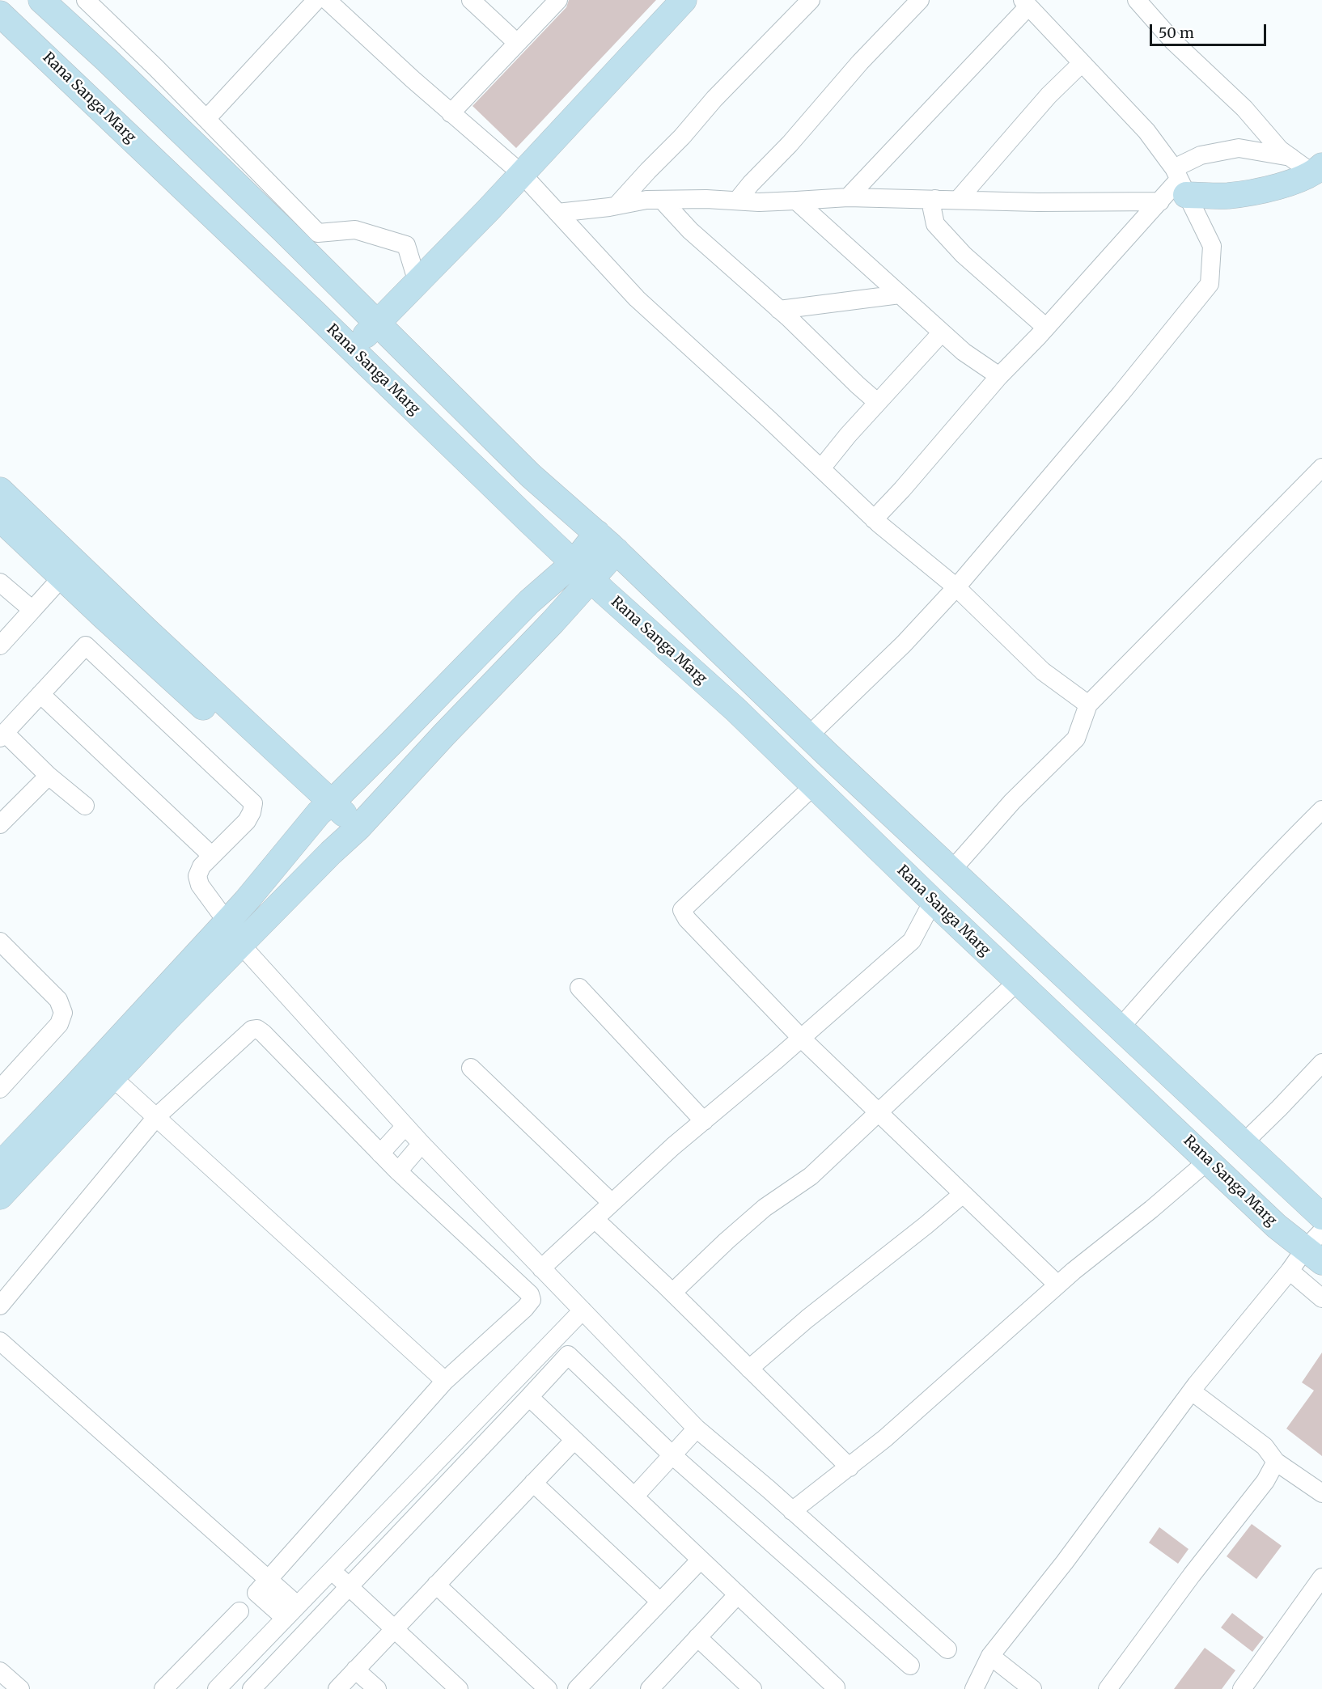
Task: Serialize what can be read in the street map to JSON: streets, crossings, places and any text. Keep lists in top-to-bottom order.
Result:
{
  "streets": {
    "main road": ["Rana Sanga Marg"]
  },
  "scale_bar": "50 m"
}
